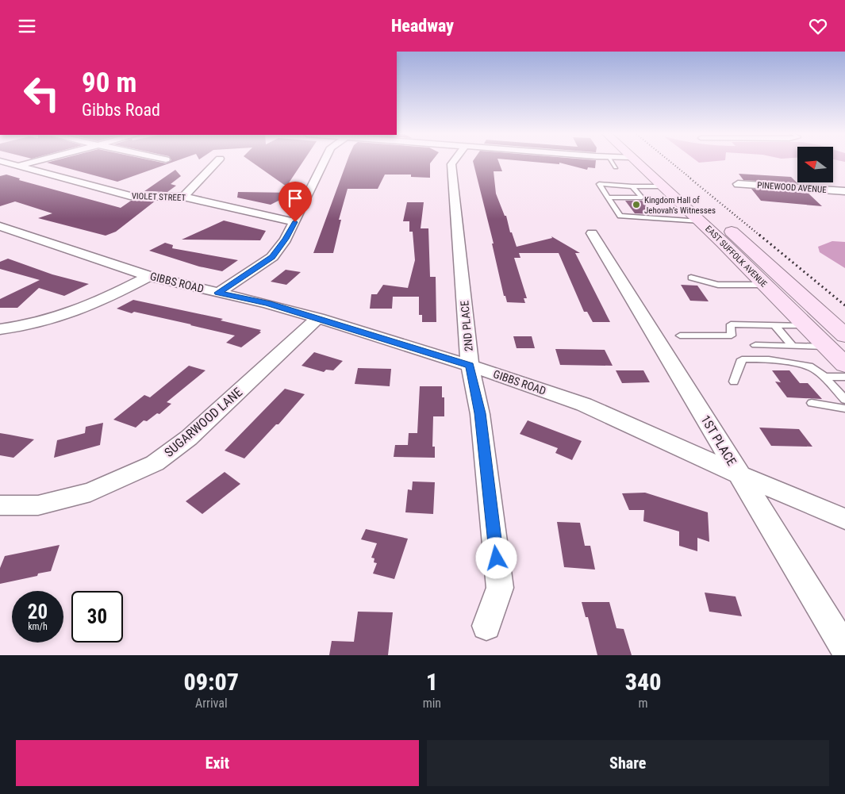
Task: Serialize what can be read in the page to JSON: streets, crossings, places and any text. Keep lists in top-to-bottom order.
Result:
{
  "streets": {
    "main road": ["EAST SUFFOLK AVENUE"],
    "street": [
      "PINEWOOD AVENUE",
      "VIOLET STREET",
      "GIBBS ROAD",
      "2ND PLACE",
      "SUGARWOOD LANE",
      "1ST PLACE"
    ]
  },
  "crossings": [
    ["GIBBS ROAD", "2ND PLACE"],
    ["GIBBS ROAD", "SUGARWOOD LANE"],
    ["GIBBS ROAD", "1ST PLACE"]
  ],
  "places": ["Kingdom Hall of Jehovah’s Witnesses"],
  "north": "left",
  "page": {
    "header": "Headway",
    "turn": ["90 m", "Gibbs Road"],
    "speed": "20 km/h",
    "limit": "30",
    "eta": [
      "09:07",
      "Arrival",
      "1",
      "min",
      "340",
      "m"
    ],
    "buttons": ["Exit", "Share"]
  }
}
